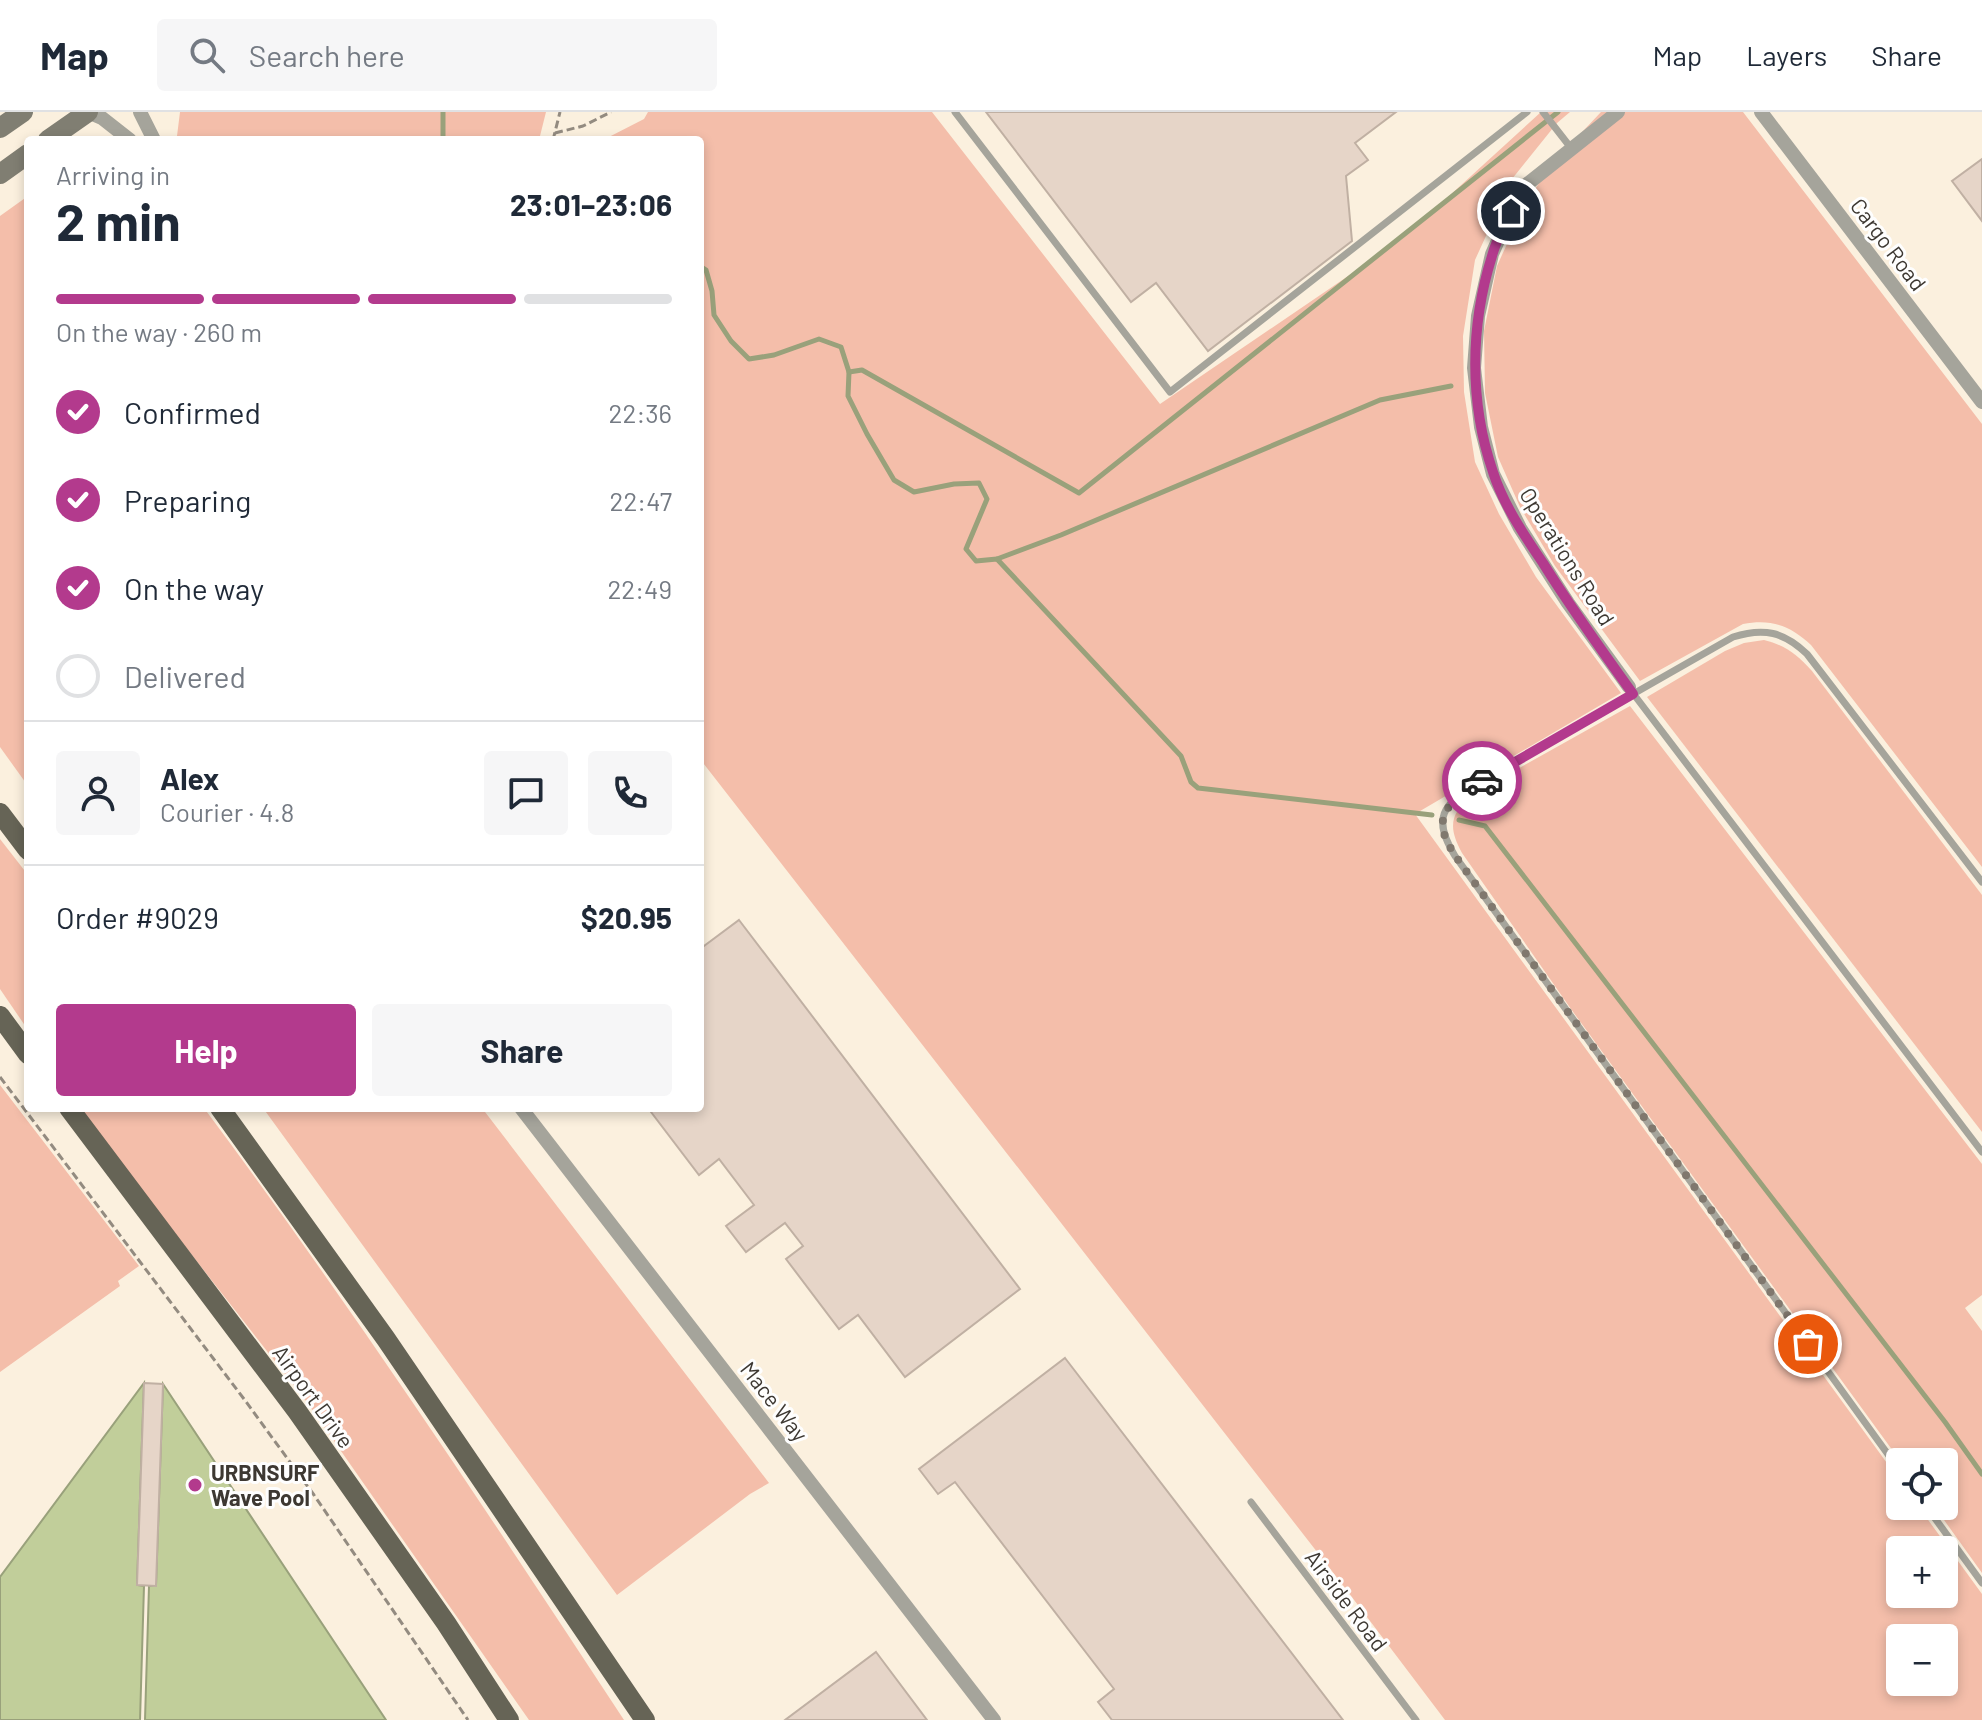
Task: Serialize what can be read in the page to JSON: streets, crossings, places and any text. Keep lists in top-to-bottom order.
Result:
{
  "streets": {
    "main road": ["Airport Drive"],
    "street": ["Cargo Road", "Operations Road", "Mace Way"],
    "lane": ["Airside Road"]
  },
  "places": ["URBNSURF Wave Pool"],
  "page": {
    "header": "Map",
    "search": "Search here",
    "nav": ["Map", "Layers", "Share"],
    "heading": ["2 min", "Arriving in", "23:01–23:06"],
    "panel": [
      "Alex",
      "Courier · 4.8",
      "Order #9029",
      "$20.95"
    ],
    "bar": "On the way · 260 m",
    "list": [
      ["Confirmed", "22:36"],
      ["Preparing", "22:47"],
      ["On the way", "22:49"],
      "Delivered"
    ],
    "buttons": ["Help", "Share"],
    "map_buttons": ["+", "−"]
  }
}
